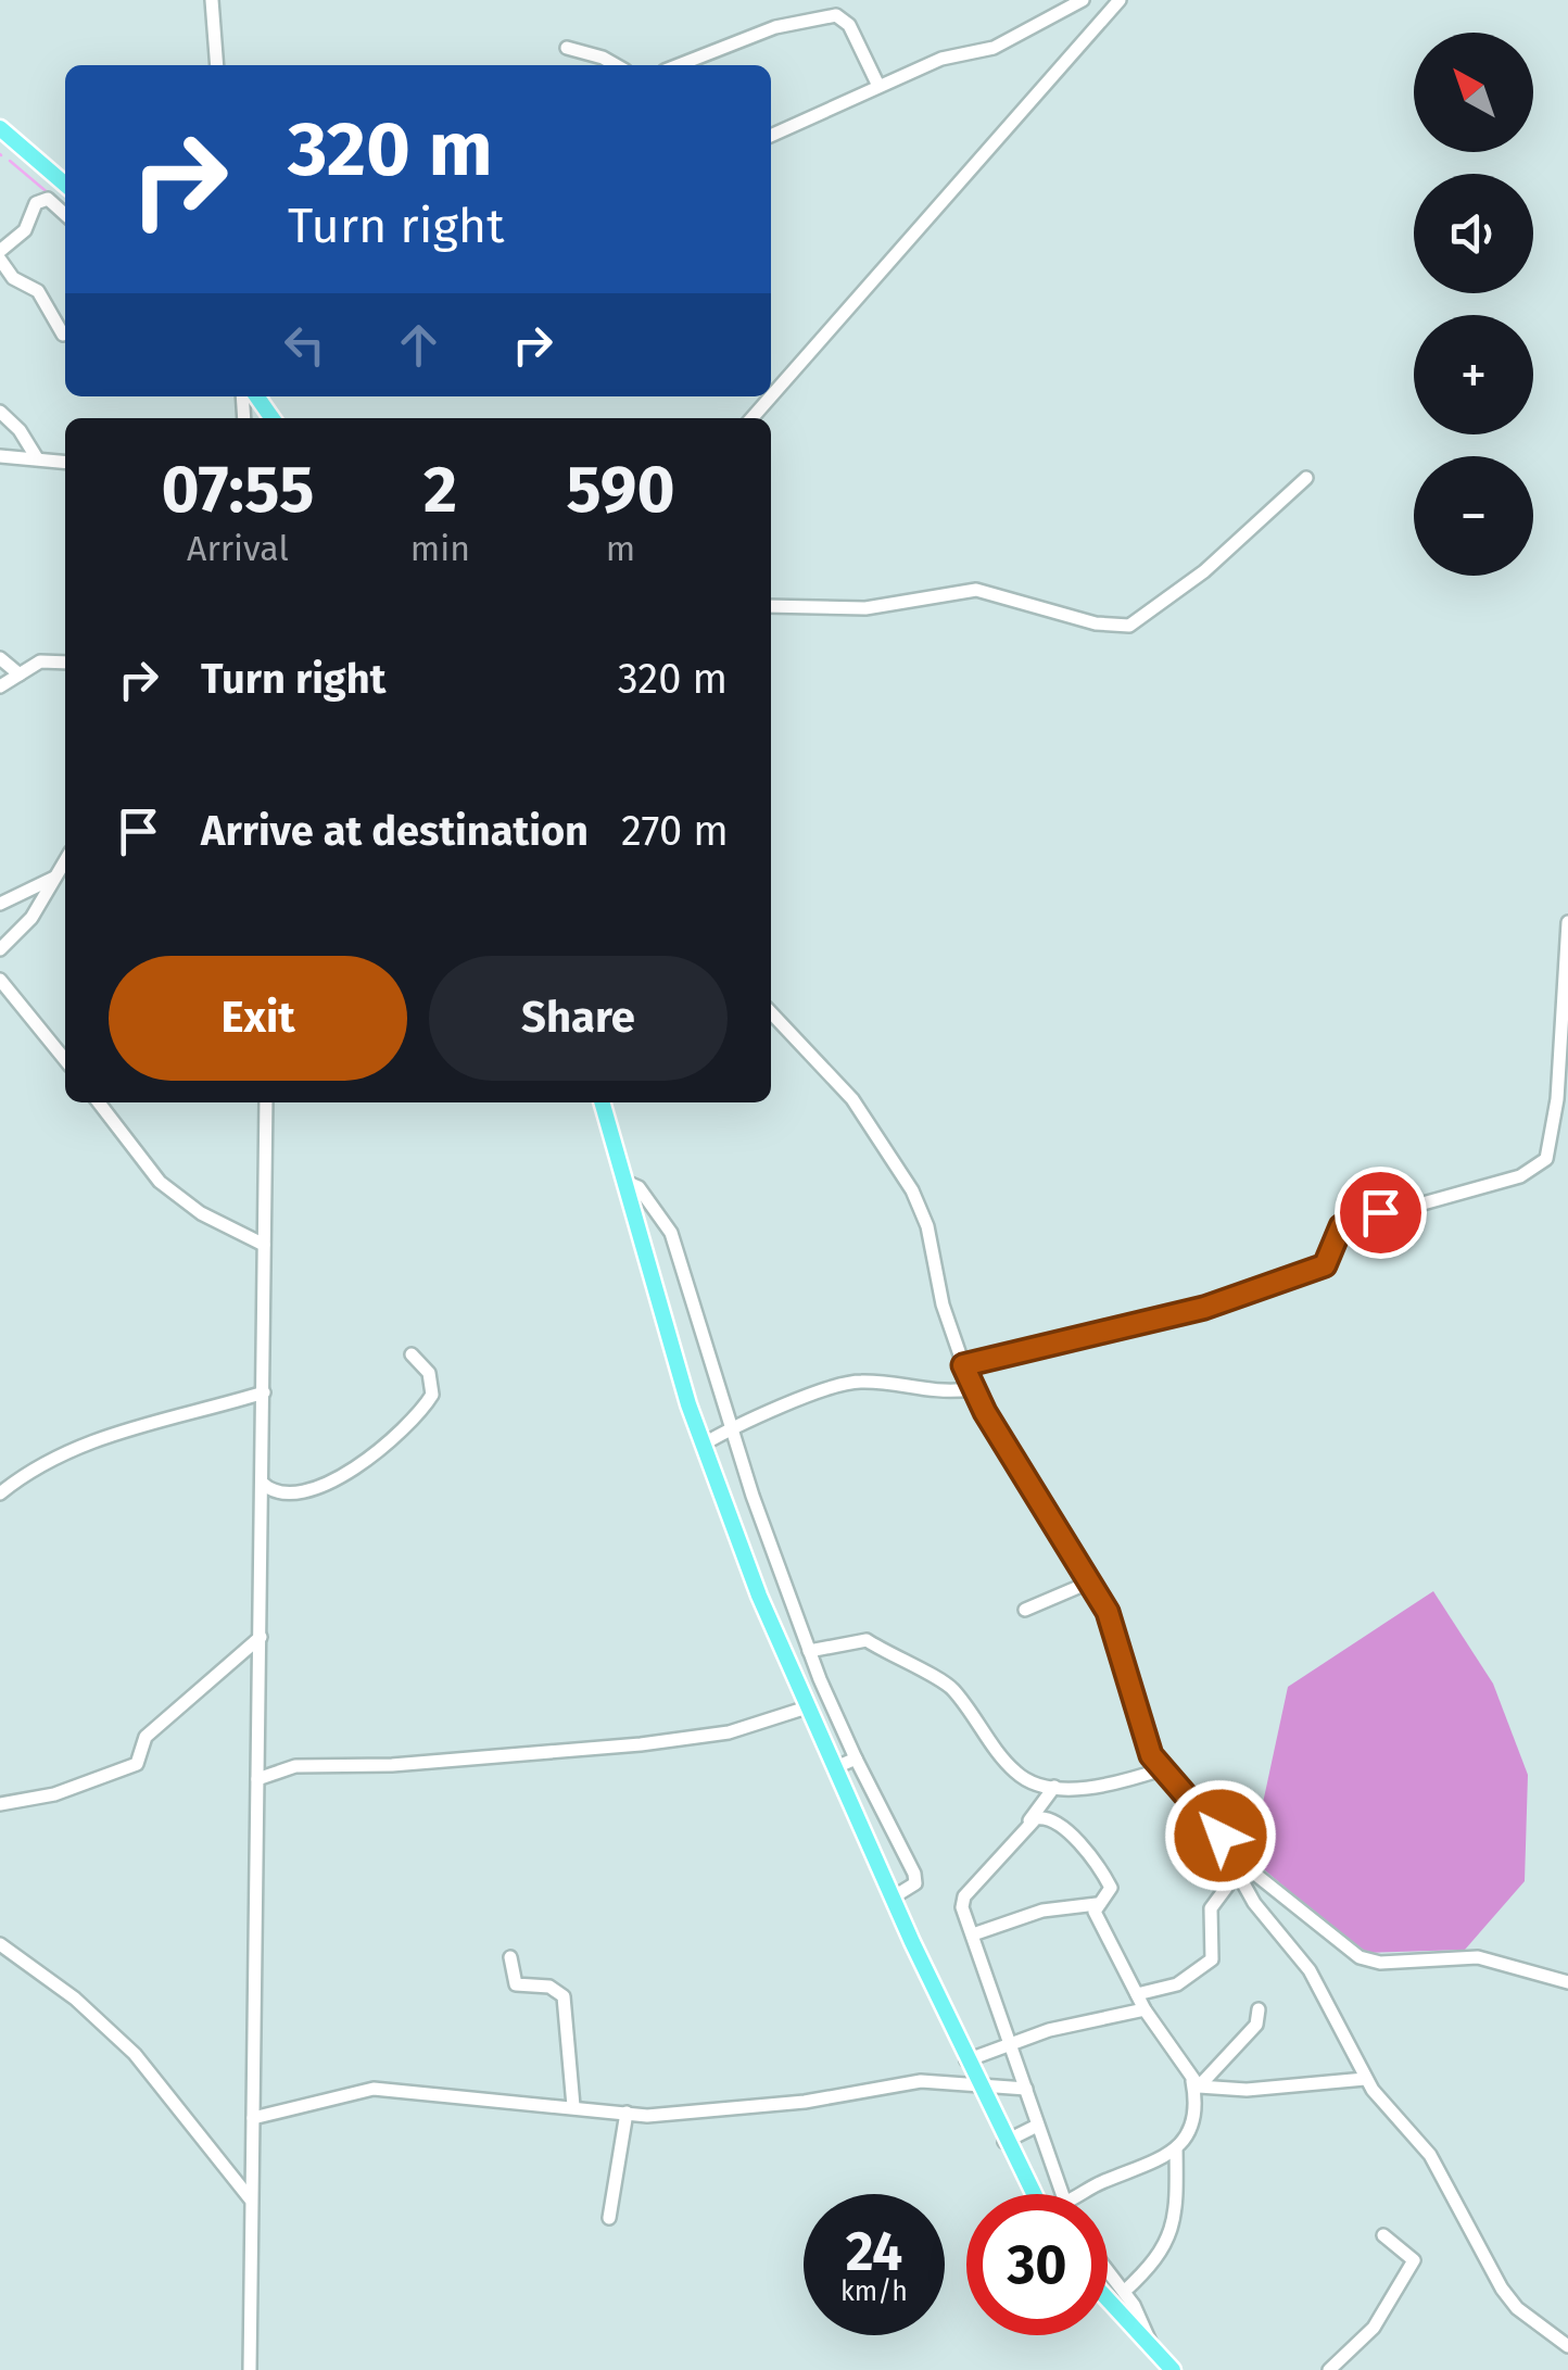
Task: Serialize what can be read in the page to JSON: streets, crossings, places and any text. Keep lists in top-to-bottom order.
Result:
{
  "north": "top left",
  "page": {
    "map_buttons": ["+", "−"],
    "turn": ["320 m", "Turn right"],
    "eta": [
      "07:55",
      "Arrival",
      "2",
      "min",
      "590",
      "m"
    ],
    "list": [
      {
        "name": "Turn right",
        "value": "320 m"
      },
      {
        "name": "Arrive at destination",
        "value": "270 m"
      }
    ],
    "buttons": ["Exit", "Share"],
    "speed": "24 km/h",
    "limit": "30"
  }
}
